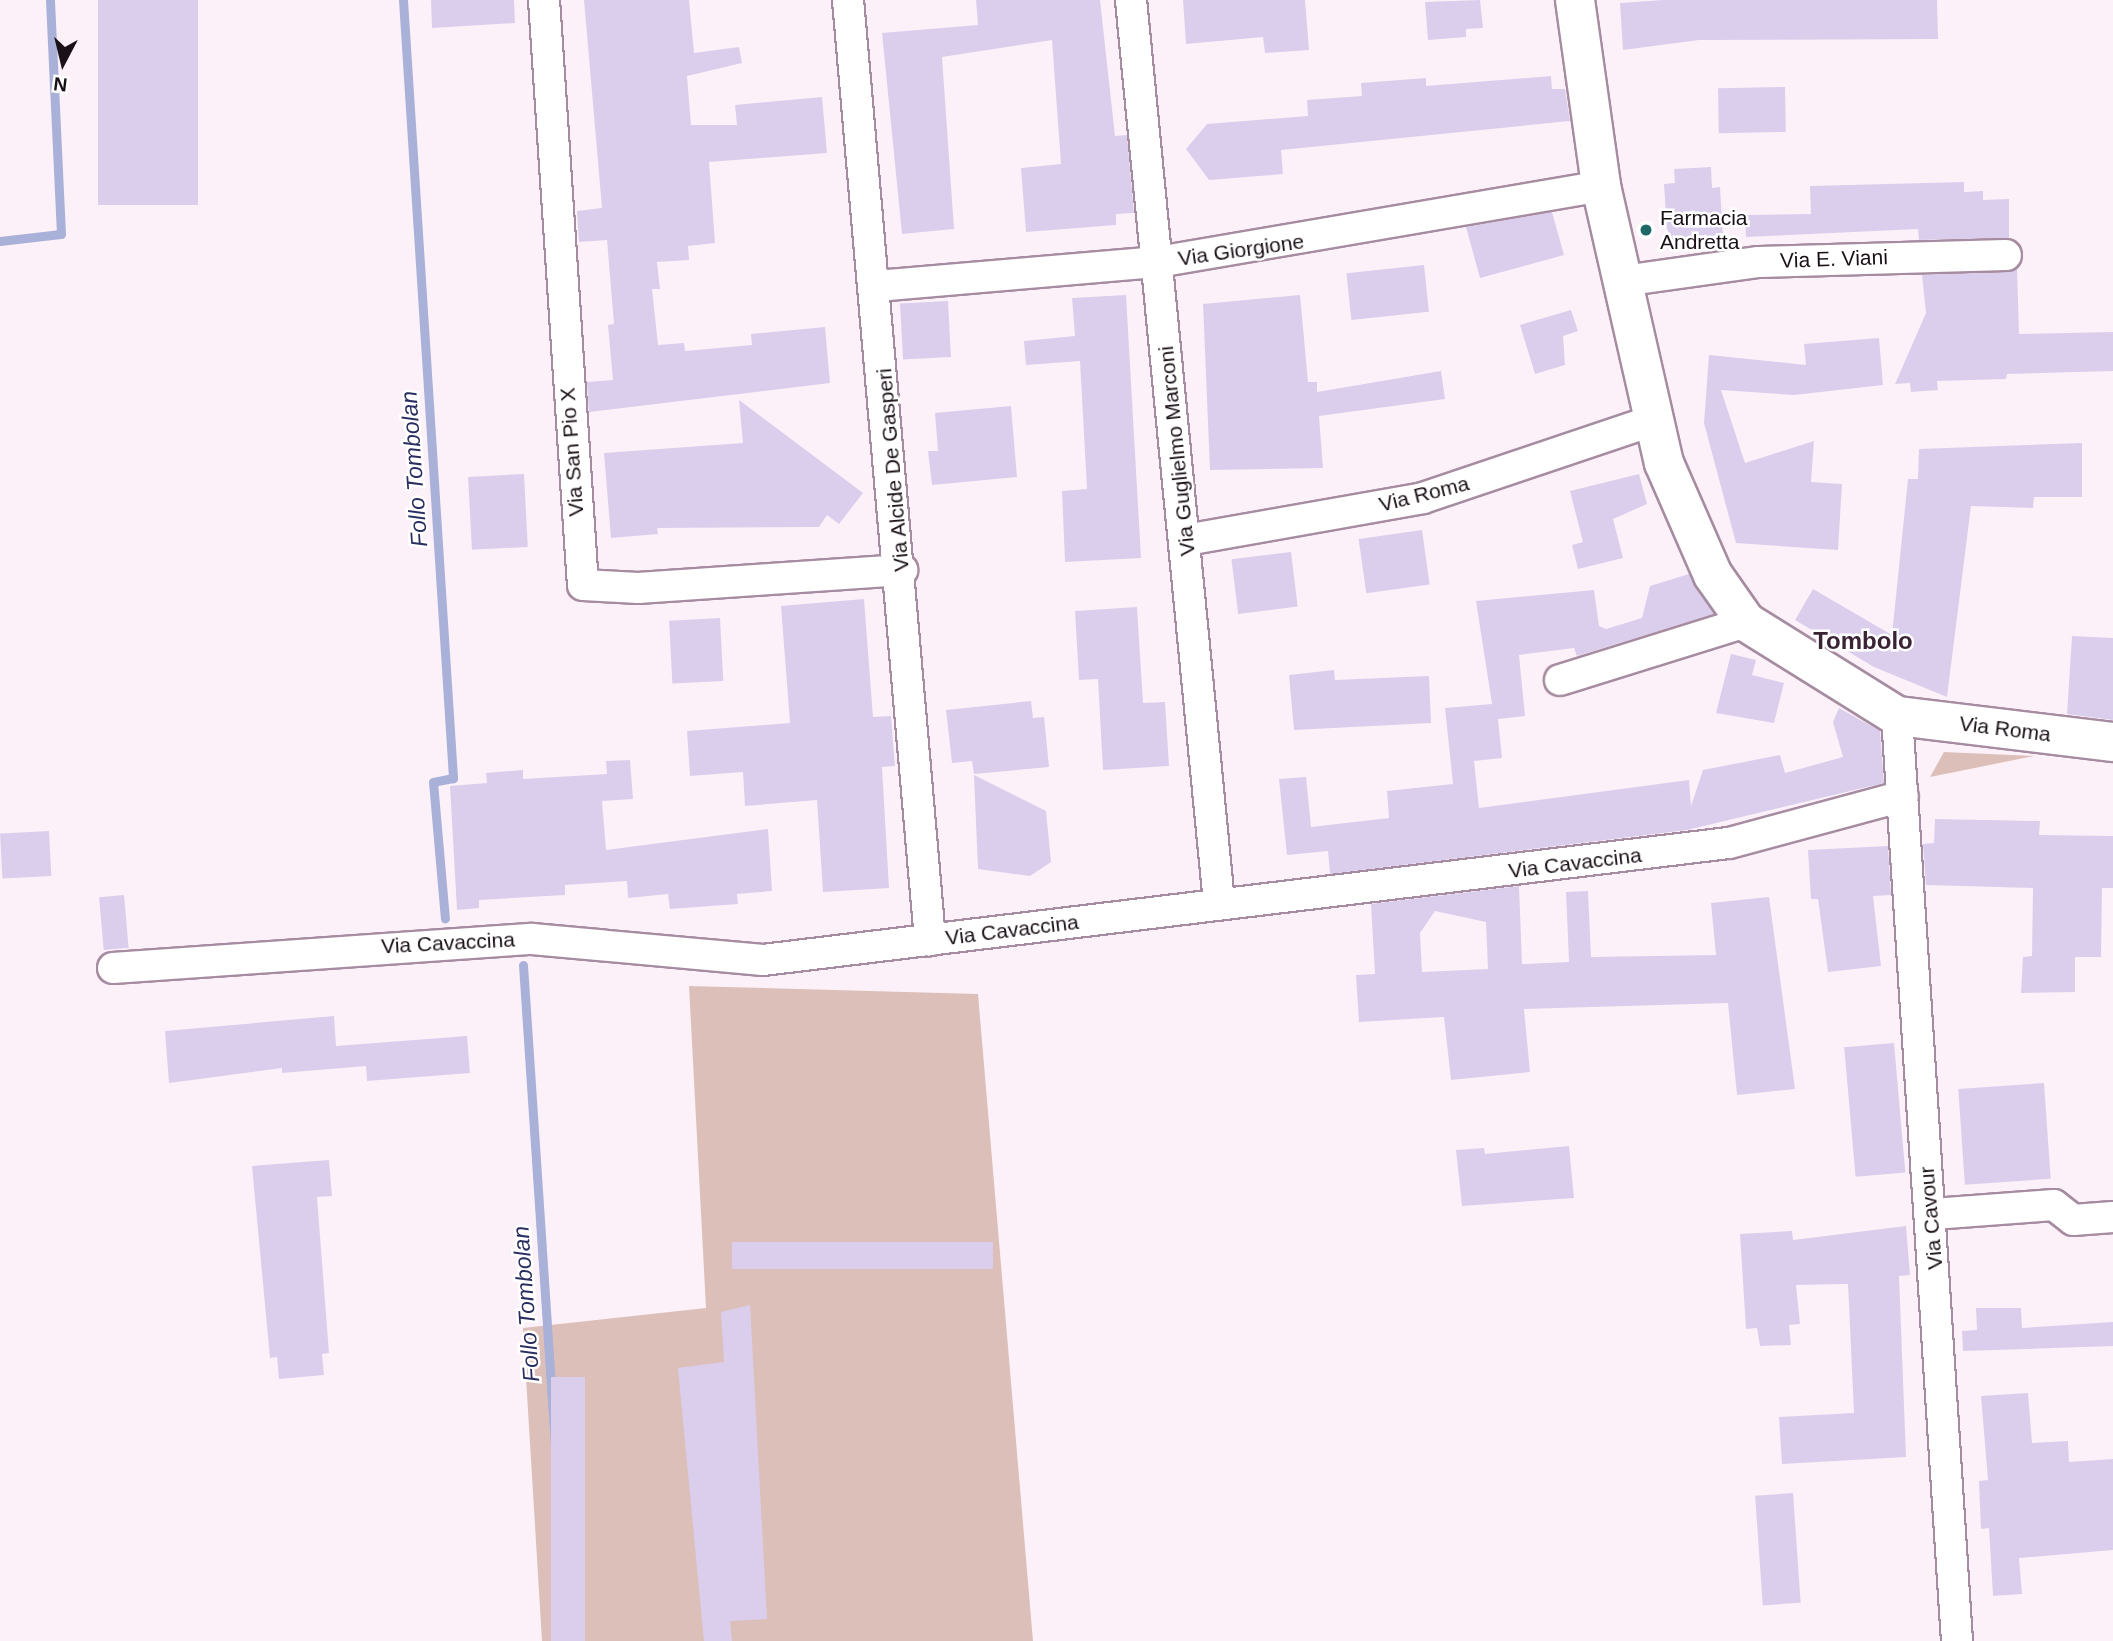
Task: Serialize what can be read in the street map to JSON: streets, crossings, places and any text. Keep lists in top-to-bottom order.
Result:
{
  "streets": {
    "main road": ["Via Roma"],
    "street": [
      "Via Giorgione",
      "Via E. Viani",
      "Via Guglielmo Marconi",
      "Via San Pio X",
      "Via Alcide De Gasperi",
      "Via Cavaccina",
      "Via Cavour"
    ]
  },
  "crossings": [
    ["Via Giorgione", "Via Guglielmo Marconi"],
    ["Via Giorgione", "Via Alcide De Gasperi"],
    ["Via Giorgione", "Via Roma"],
    ["Via E. Viani", "Via Roma"],
    ["Via Guglielmo Marconi", "Via Roma"],
    ["Via Guglielmo Marconi", "Via Cavaccina"],
    ["Via San Pio X", "Via Alcide De Gasperi"],
    ["Via Alcide De Gasperi", "Via Cavaccina"],
    ["Via Cavaccina", "Via Cavour"]
  ],
  "districts": ["Tombolo"],
  "water": ["Follo Tombolan"],
  "places": ["Farmacia Andretta"],
  "north": "bottom"
}
